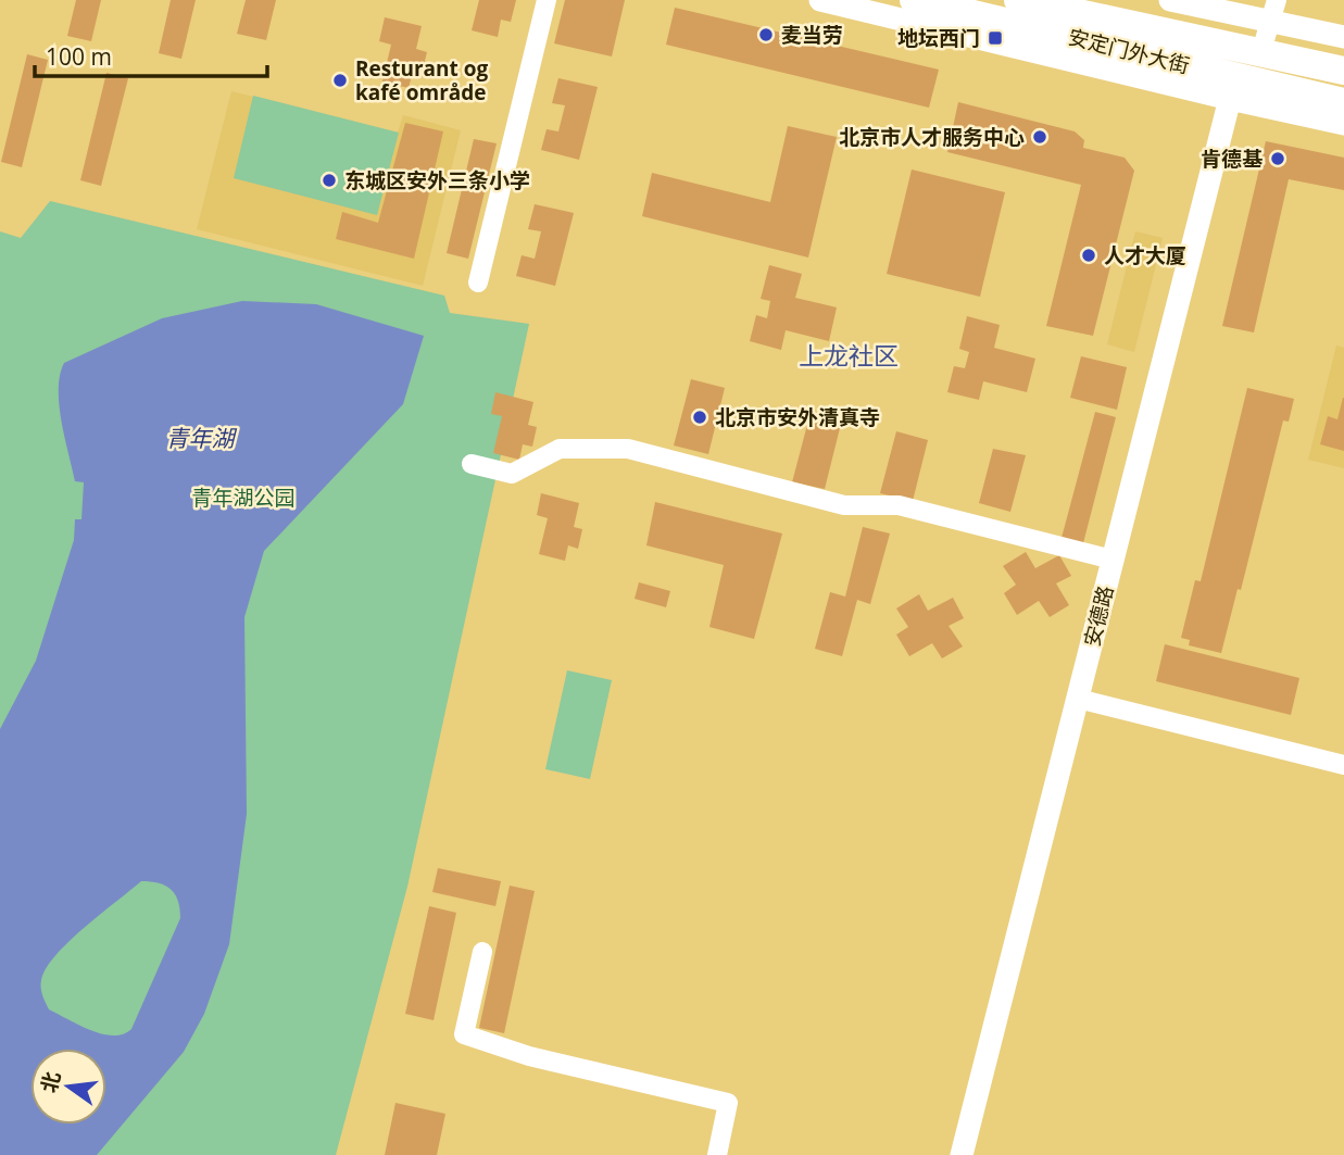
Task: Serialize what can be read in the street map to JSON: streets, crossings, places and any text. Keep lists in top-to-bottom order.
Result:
{
  "streets": {
    "main road": ["安定门外大街"],
    "street": ["安德路"]
  },
  "crossings": [
    ["安定门外大街", "安德路"]
  ],
  "districts": ["上龙社区"],
  "water": ["青年湖"],
  "parks": ["青年湖公园"],
  "places": {
    "other": [
      "麦当劳",
      "Resturant og kafé område",
      "北京市人才服务中心",
      "肯德基",
      "东城区安外三条小学",
      "人才大厦",
      "北京市安外清真寺"
    ],
    "transit": ["地坛西门"]
  },
  "scale_bar": "100 m",
  "north": "left"
}
